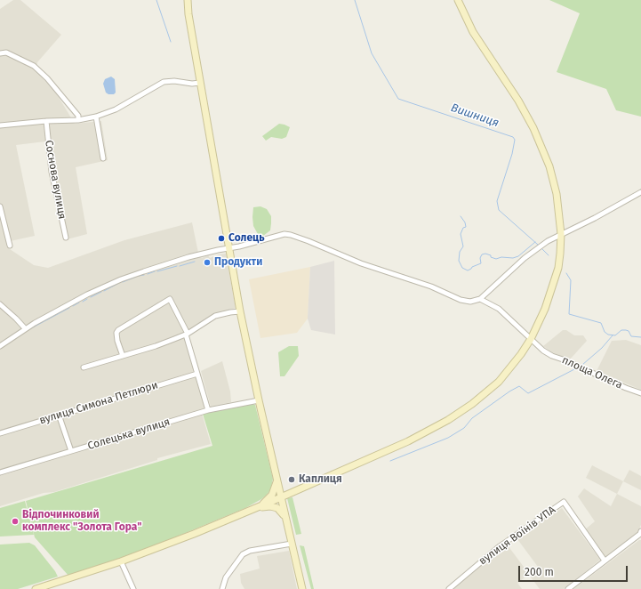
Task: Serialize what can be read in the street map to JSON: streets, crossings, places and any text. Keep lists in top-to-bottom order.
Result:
{
  "streets": {
    "street": [
      "Соснова вулиця",
      "площа Олега",
      "вулиця Симона Петлюри",
      "Солецька вулиця",
      "вулиця Воїнів УПА"
    ]
  },
  "water": ["Вишниця"],
  "places": [
    "Солець",
    "Продукти",
    "Каплиця",
    "Відпочинковий комплекс \"Золота Гора\""
  ],
  "scale_bar": "200 m"
}
